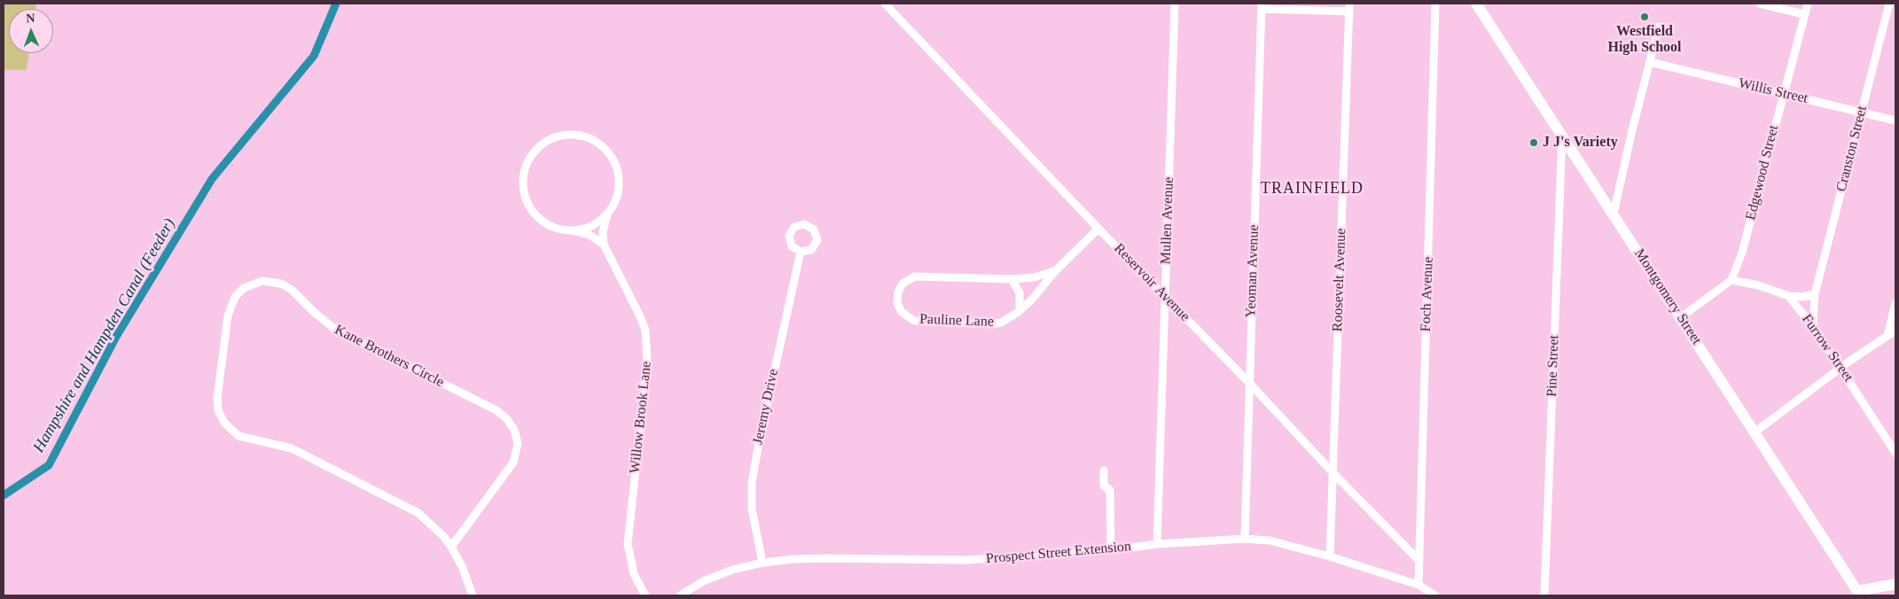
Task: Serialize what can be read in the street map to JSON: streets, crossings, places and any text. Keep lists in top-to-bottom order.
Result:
{
  "streets": {
    "main road": ["Montgomery Street"],
    "street": [
      "Willis Street",
      "Cranston Street",
      "Edgewood Street",
      "Mullen Avenue",
      "Yeoman Avenue",
      "Roosevelt Avenue",
      "Reservoir Avenue",
      "Foch Avenue",
      "Pauline Lane",
      "Furrow Street",
      "Kane Brothers Circle",
      "Pine Street",
      "Jeremy Drive",
      "Willow Brook Lane",
      "Prospect Street Extension"
    ]
  },
  "crossings": [
    ["Willis Street", "Cranston Street"],
    ["Willis Street", "Edgewood Street"],
    ["Cranston Street", "Furrow Street"],
    ["Mullen Avenue", "Reservoir Avenue"],
    ["Mullen Avenue", "Prospect Street Extension"],
    ["Yeoman Avenue", "Reservoir Avenue"],
    ["Yeoman Avenue", "Prospect Street Extension"],
    ["Roosevelt Avenue", "Reservoir Avenue"],
    ["Roosevelt Avenue", "Prospect Street Extension"],
    ["Reservoir Avenue", "Foch Avenue"],
    ["Reservoir Avenue", "Pauline Lane"],
    ["Foch Avenue", "Prospect Street Extension"],
    ["Montgomery Street", "Pine Street"],
    ["Jeremy Drive", "Prospect Street Extension"]
  ],
  "districts": ["TRAINFIELD"],
  "water": ["Hampshire and Hampden Canal (Feeder)"],
  "places": ["Westfield High School", "J J's Variety"],
  "north": "top"
}
